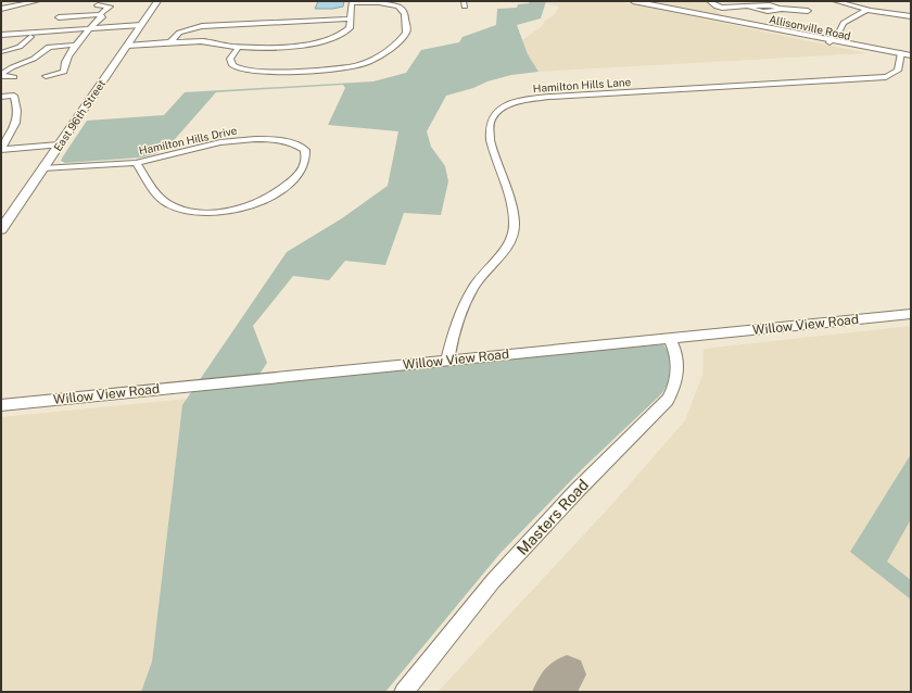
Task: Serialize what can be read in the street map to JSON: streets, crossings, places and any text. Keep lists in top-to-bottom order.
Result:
{
  "streets": {
    "main road": ["Allisonville Road", "East 96th Street"],
    "street": [
      "Hamilton Hills Lane",
      "Hamilton Hills Drive",
      "Willow View Road",
      "Masters Road"
    ]
  },
  "crossings": [
    ["Allisonville Road", "Hamilton Hills Lane"],
    ["Hamilton Hills Lane", "Willow View Road"],
    ["East 96th Street", "Hamilton Hills Drive"],
    ["Willow View Road", "Masters Road"]
  ]
}
